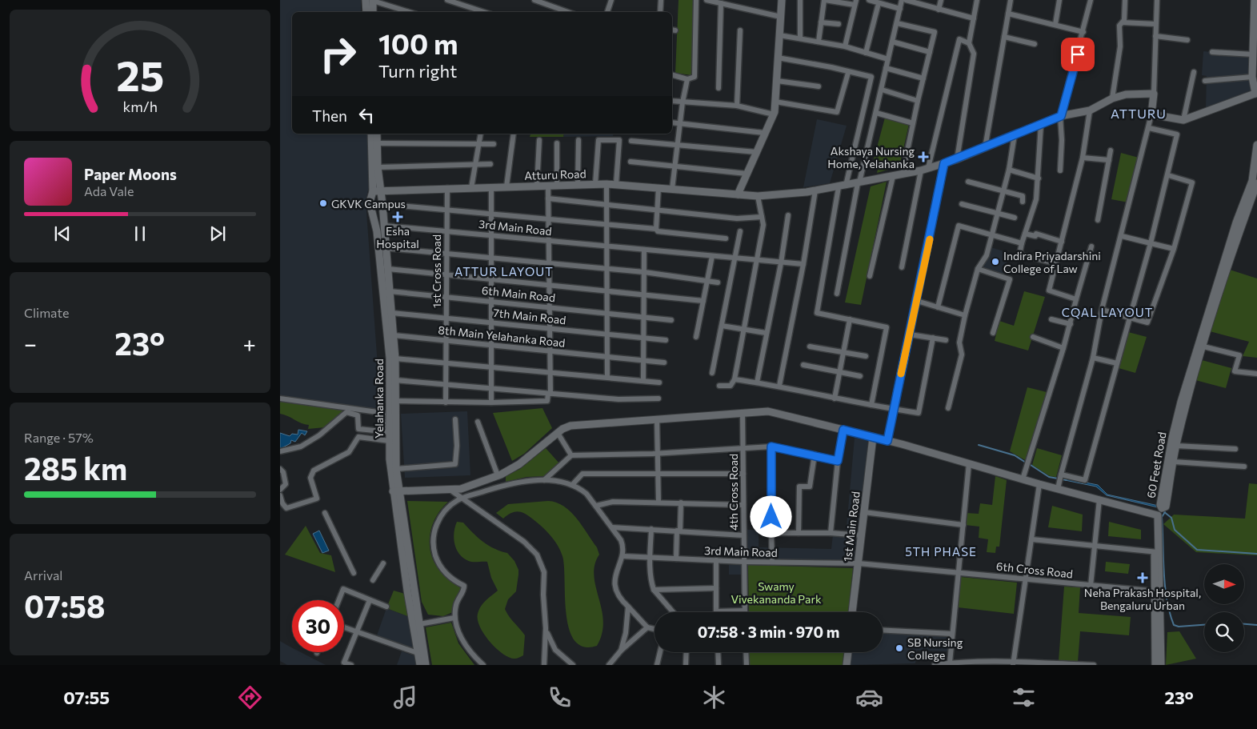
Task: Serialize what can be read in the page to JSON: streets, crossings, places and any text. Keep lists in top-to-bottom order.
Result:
{
  "streets": {
    "street": [
      "Atturu Road",
      "3rd Main Road",
      "1st Cross Road",
      "6th Main Road",
      "7th Main Road",
      "8th Main Yelahanka Road",
      "Yelahanka Road",
      "60 Feet Road",
      "4th Cross Road",
      "1st Main Road",
      "6th Cross Road"
    ]
  },
  "crossings": [
    ["Atturu Road", "1st Cross Road"],
    ["Atturu Road", "Yelahanka Road"],
    ["3rd Main Road", "1st Cross Road"],
    ["3rd Main Road", "Yelahanka Road"],
    ["3rd Main Road", "4th Cross Road"],
    ["3rd Main Road", "1st Main Road"],
    ["3rd Main Road", "6th Cross Road"],
    ["1st Cross Road", "6th Main Road"],
    ["1st Cross Road", "7th Main Road"],
    ["1st Cross Road", "8th Main Yelahanka Road"],
    ["6th Main Road", "Yelahanka Road"],
    ["7th Main Road", "Yelahanka Road"],
    ["8th Main Yelahanka Road", "Yelahanka Road"],
    ["1st Main Road", "6th Cross Road"]
  ],
  "districts": [
    "ATTURU",
    "ATTUR LAYOUT",
    "CQAL LAYOUT",
    "5TH PHASE"
  ],
  "parks": ["Swamy Vivekananda Park"],
  "places": {
    "health": ["Akshaya Nursing Home, Yelahanka", "Esha Hospital", "Neha Prakash Hospital, Bengaluru Urban"],
    "other": ["GKVK Campus", "Indira Priyadarshini College of Law", "SB Nursing College"]
  },
  "north": "right",
  "page": {
    "turn": ["100 m", "Turn right"],
    "then": "Then",
    "song": ["Paper Moons", "Ada Vale"],
    "tile": [
      "Climate",
      ["Range · 57%", "285 km"],
      ["Arrival", "07:58"]
    ],
    "heat": ["−", "23°", "+"],
    "limit": "30",
    "trip": "07:58 · 3 min · 970 m",
    "tabs": ["07:55", "23°"],
    "gauge": ["25", "km/h"]
  }
}
